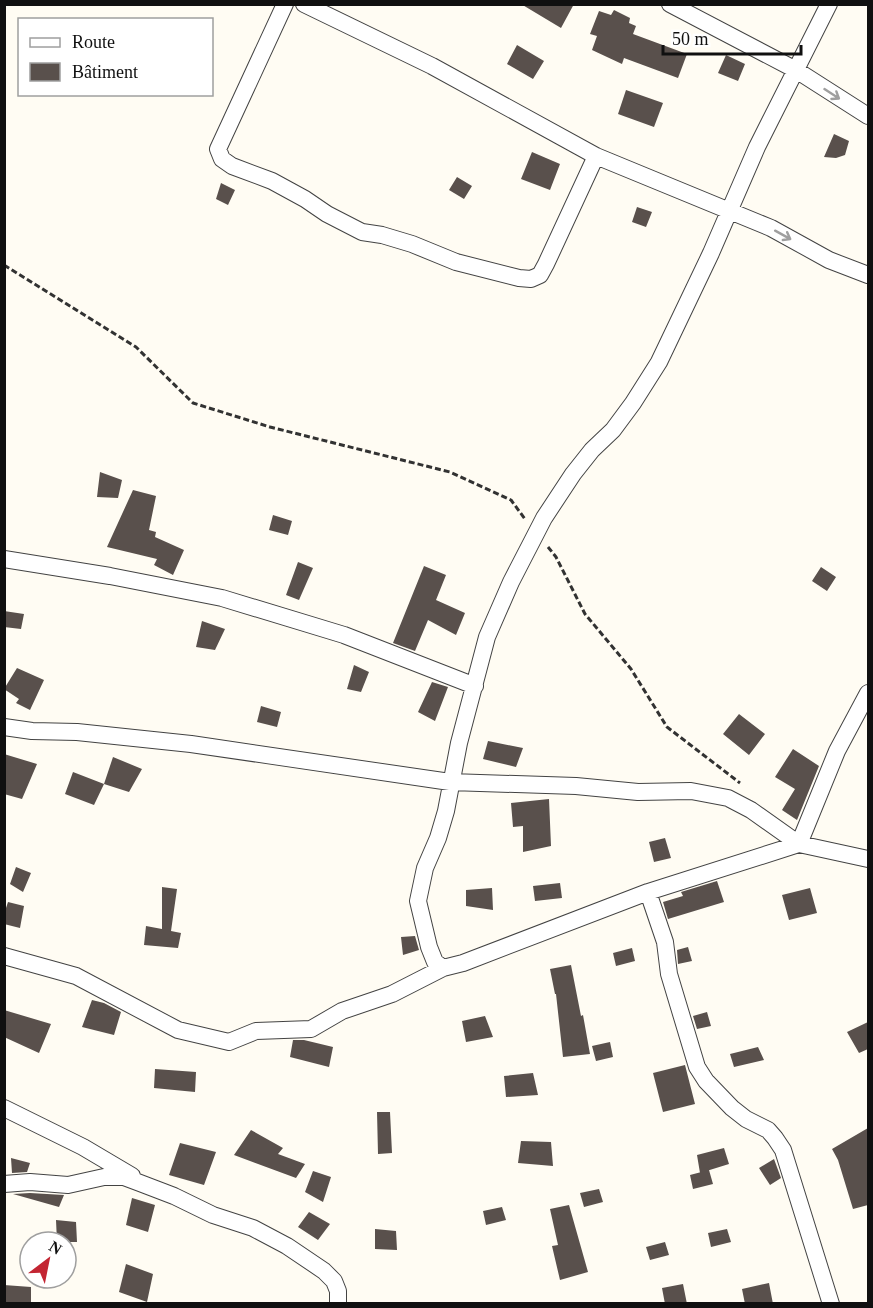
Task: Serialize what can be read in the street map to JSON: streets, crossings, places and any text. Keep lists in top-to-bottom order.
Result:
{
  "legend": ["Route", "Bâtiment"],
  "scale_bar": "50 m",
  "north": "top right"
}
